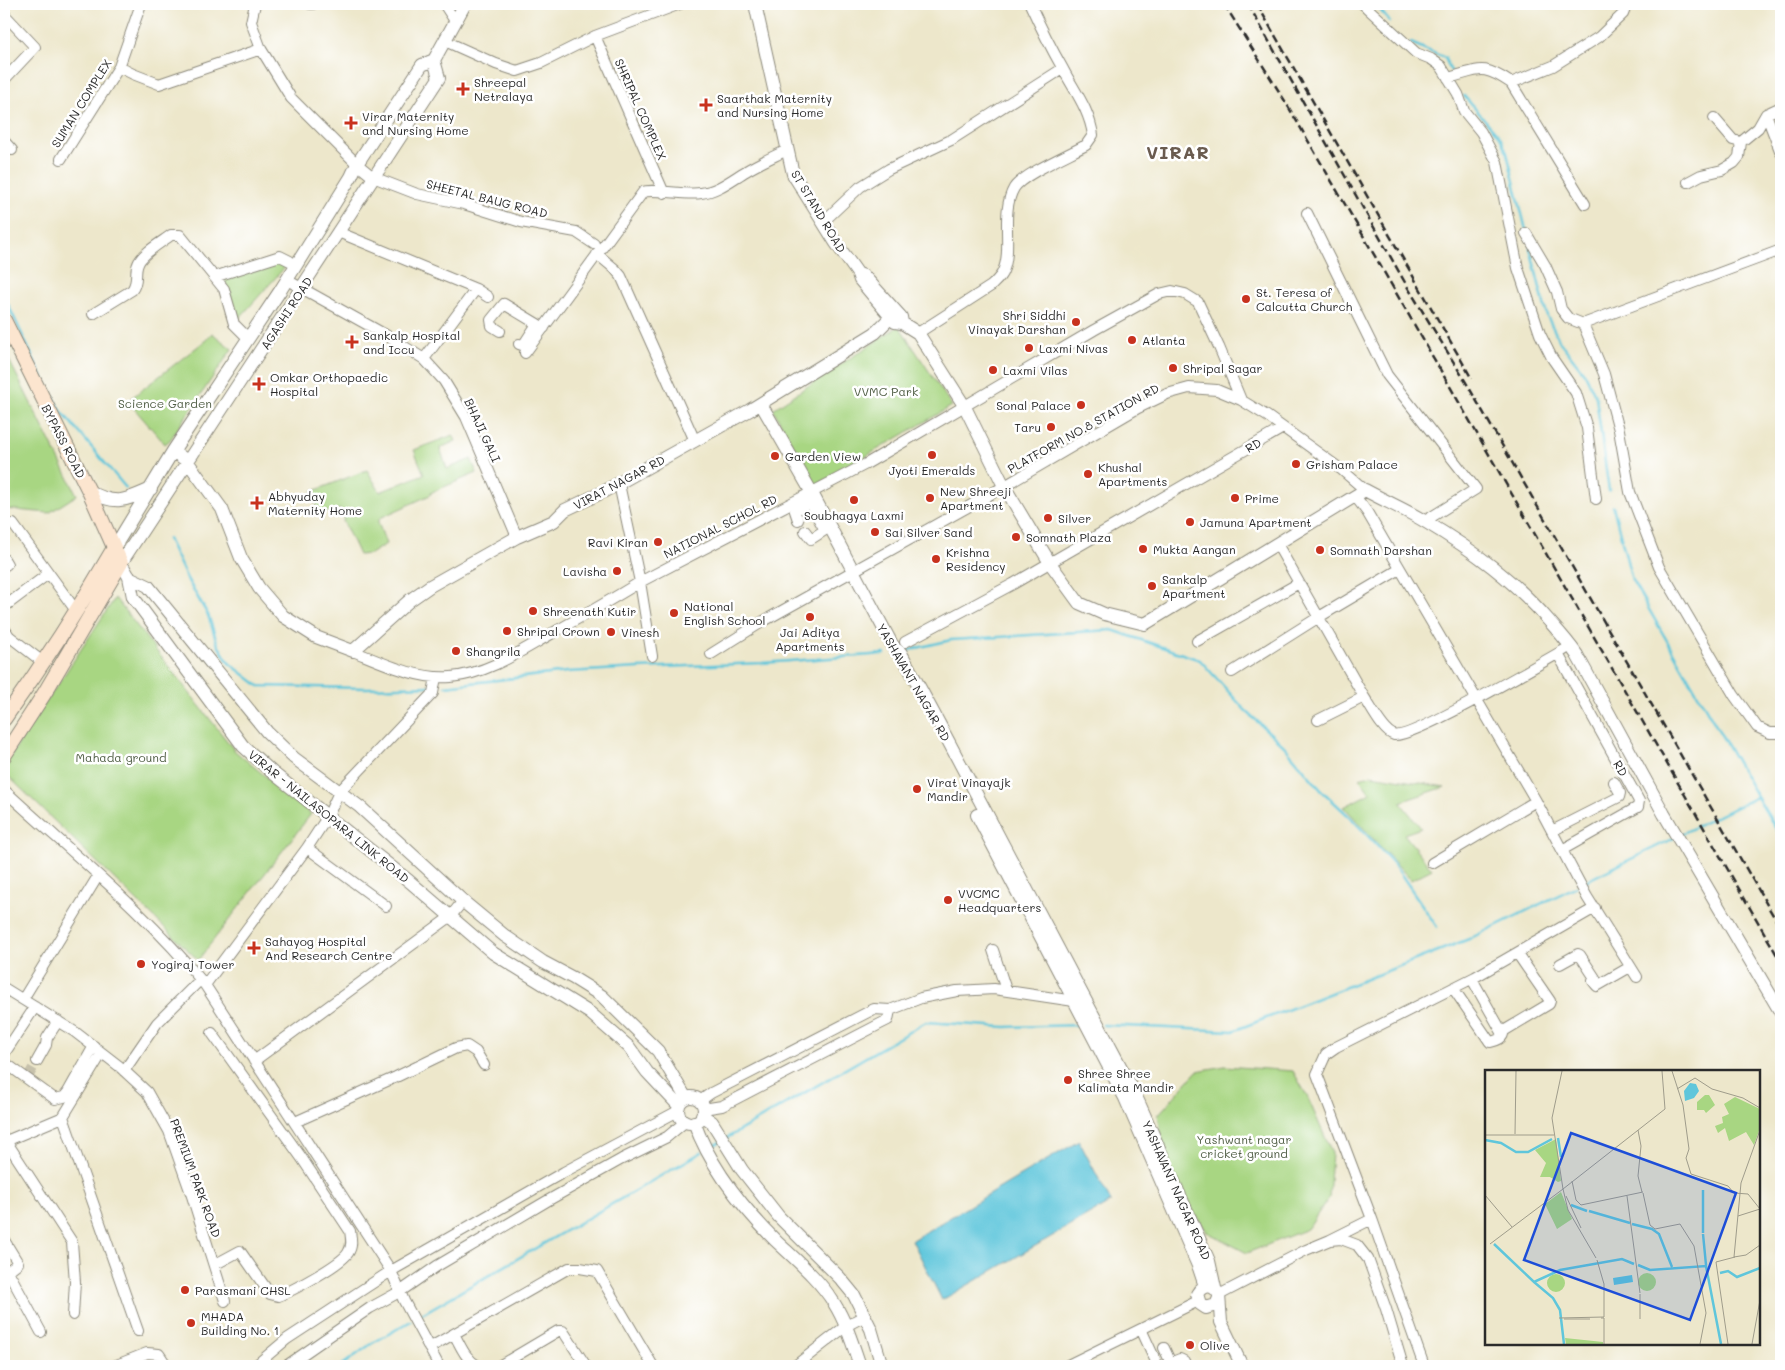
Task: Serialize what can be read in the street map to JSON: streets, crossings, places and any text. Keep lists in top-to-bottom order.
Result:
{
  "streets": {
    "main road": ["BYPASS ROAD"],
    "street": [
      "SUMAN COMPLEX",
      "SHRIPAL COMPLEX",
      "SHEETAL BAUG ROAD",
      "ST STAND ROAD",
      "AGASHI ROAD",
      "PLATFORM NO.8 STATION RD",
      "BHAJI GALI",
      "RD",
      "VIRAT NAGAR RD",
      "NATIONAL SCHOL RD",
      "YASHAVANT NAGAR RD",
      "VIRAR - NAILASOPARA LINK ROAD",
      "PREMIUM PARK ROAD",
      "YASHAVANT NAGAR ROAD"
    ]
  },
  "crossings": [
    ["SHEETAL BAUG ROAD", "AGASHI ROAD"],
    ["SHEETAL BAUG ROAD", "VIRAT NAGAR RD"],
    ["ST STAND ROAD", "VIRAT NAGAR RD"],
    ["AGASHI ROAD", "BHAJI GALI"],
    ["AGASHI ROAD", "BYPASS ROAD"],
    ["PLATFORM NO.8 STATION RD", "RD"],
    ["PLATFORM NO.8 STATION RD", "NATIONAL SCHOL RD"],
    ["PLATFORM NO.8 STATION RD", "YASHAVANT NAGAR RD"],
    ["BHAJI GALI", "VIRAT NAGAR RD"],
    ["RD", "YASHAVANT NAGAR RD"],
    ["VIRAT NAGAR RD", "NATIONAL SCHOL RD"],
    ["VIRAT NAGAR RD", "YASHAVANT NAGAR RD"],
    ["NATIONAL SCHOL RD", "YASHAVANT NAGAR RD"],
    ["YASHAVANT NAGAR RD", "YASHAVANT NAGAR ROAD"]
  ],
  "districts": ["VIRAR"],
  "parks": [
    "VVMC Park",
    "Science Garden",
    "Mahada ground",
    "Yashwant nagar cricket ground"
  ],
  "places": {
    "health": [
      "Shreepal Netralaya",
      "Saarthak Maternity and Nursing Home",
      "Virar Maternity and Nursing Home",
      "Sankalp Hospital and Iccu",
      "Omkar Orthopaedic Hospital",
      "Abhyuday Maternity Home",
      "Sahayog Hospital And Research Centre"
    ],
    "other": [
      "St. Teresa of Calcutta Church",
      "Shri Siddhi Vinayak Darshan",
      "Atlanta",
      "Laxmi Nivas",
      "Shripal Sagar",
      "Laxmi Vilas",
      "Sonal Palace",
      "Taru",
      "Jyoti Emeralds",
      "Garden View",
      "Grisham Palace",
      "Khushal Apartments",
      "New Shreeji Apartment",
      "Prime",
      "Soubhagya Laxmi",
      "Silver",
      "Jamuna Apartment",
      "Sai Silver Sand",
      "Somnath Plaza",
      "Ravi Kiran",
      "Mukta Aangan",
      "Somnath Darshan",
      "Krishna Residency",
      "Lavisha",
      "Sankalp Apartment",
      "Shreenath Kutir",
      "National English School",
      "Jai Aditya Apartments",
      "Shripal Crown",
      "Vinesh",
      "Shangrila",
      "Virat Vinayajk Mandir",
      "VVCMC Headquarters",
      "Yogiraj Tower",
      "Shree Shree Kalimata Mandir",
      "Parasmani CHSL",
      "MHADA Building No. 1",
      "Olive"
    ]
  }
}
